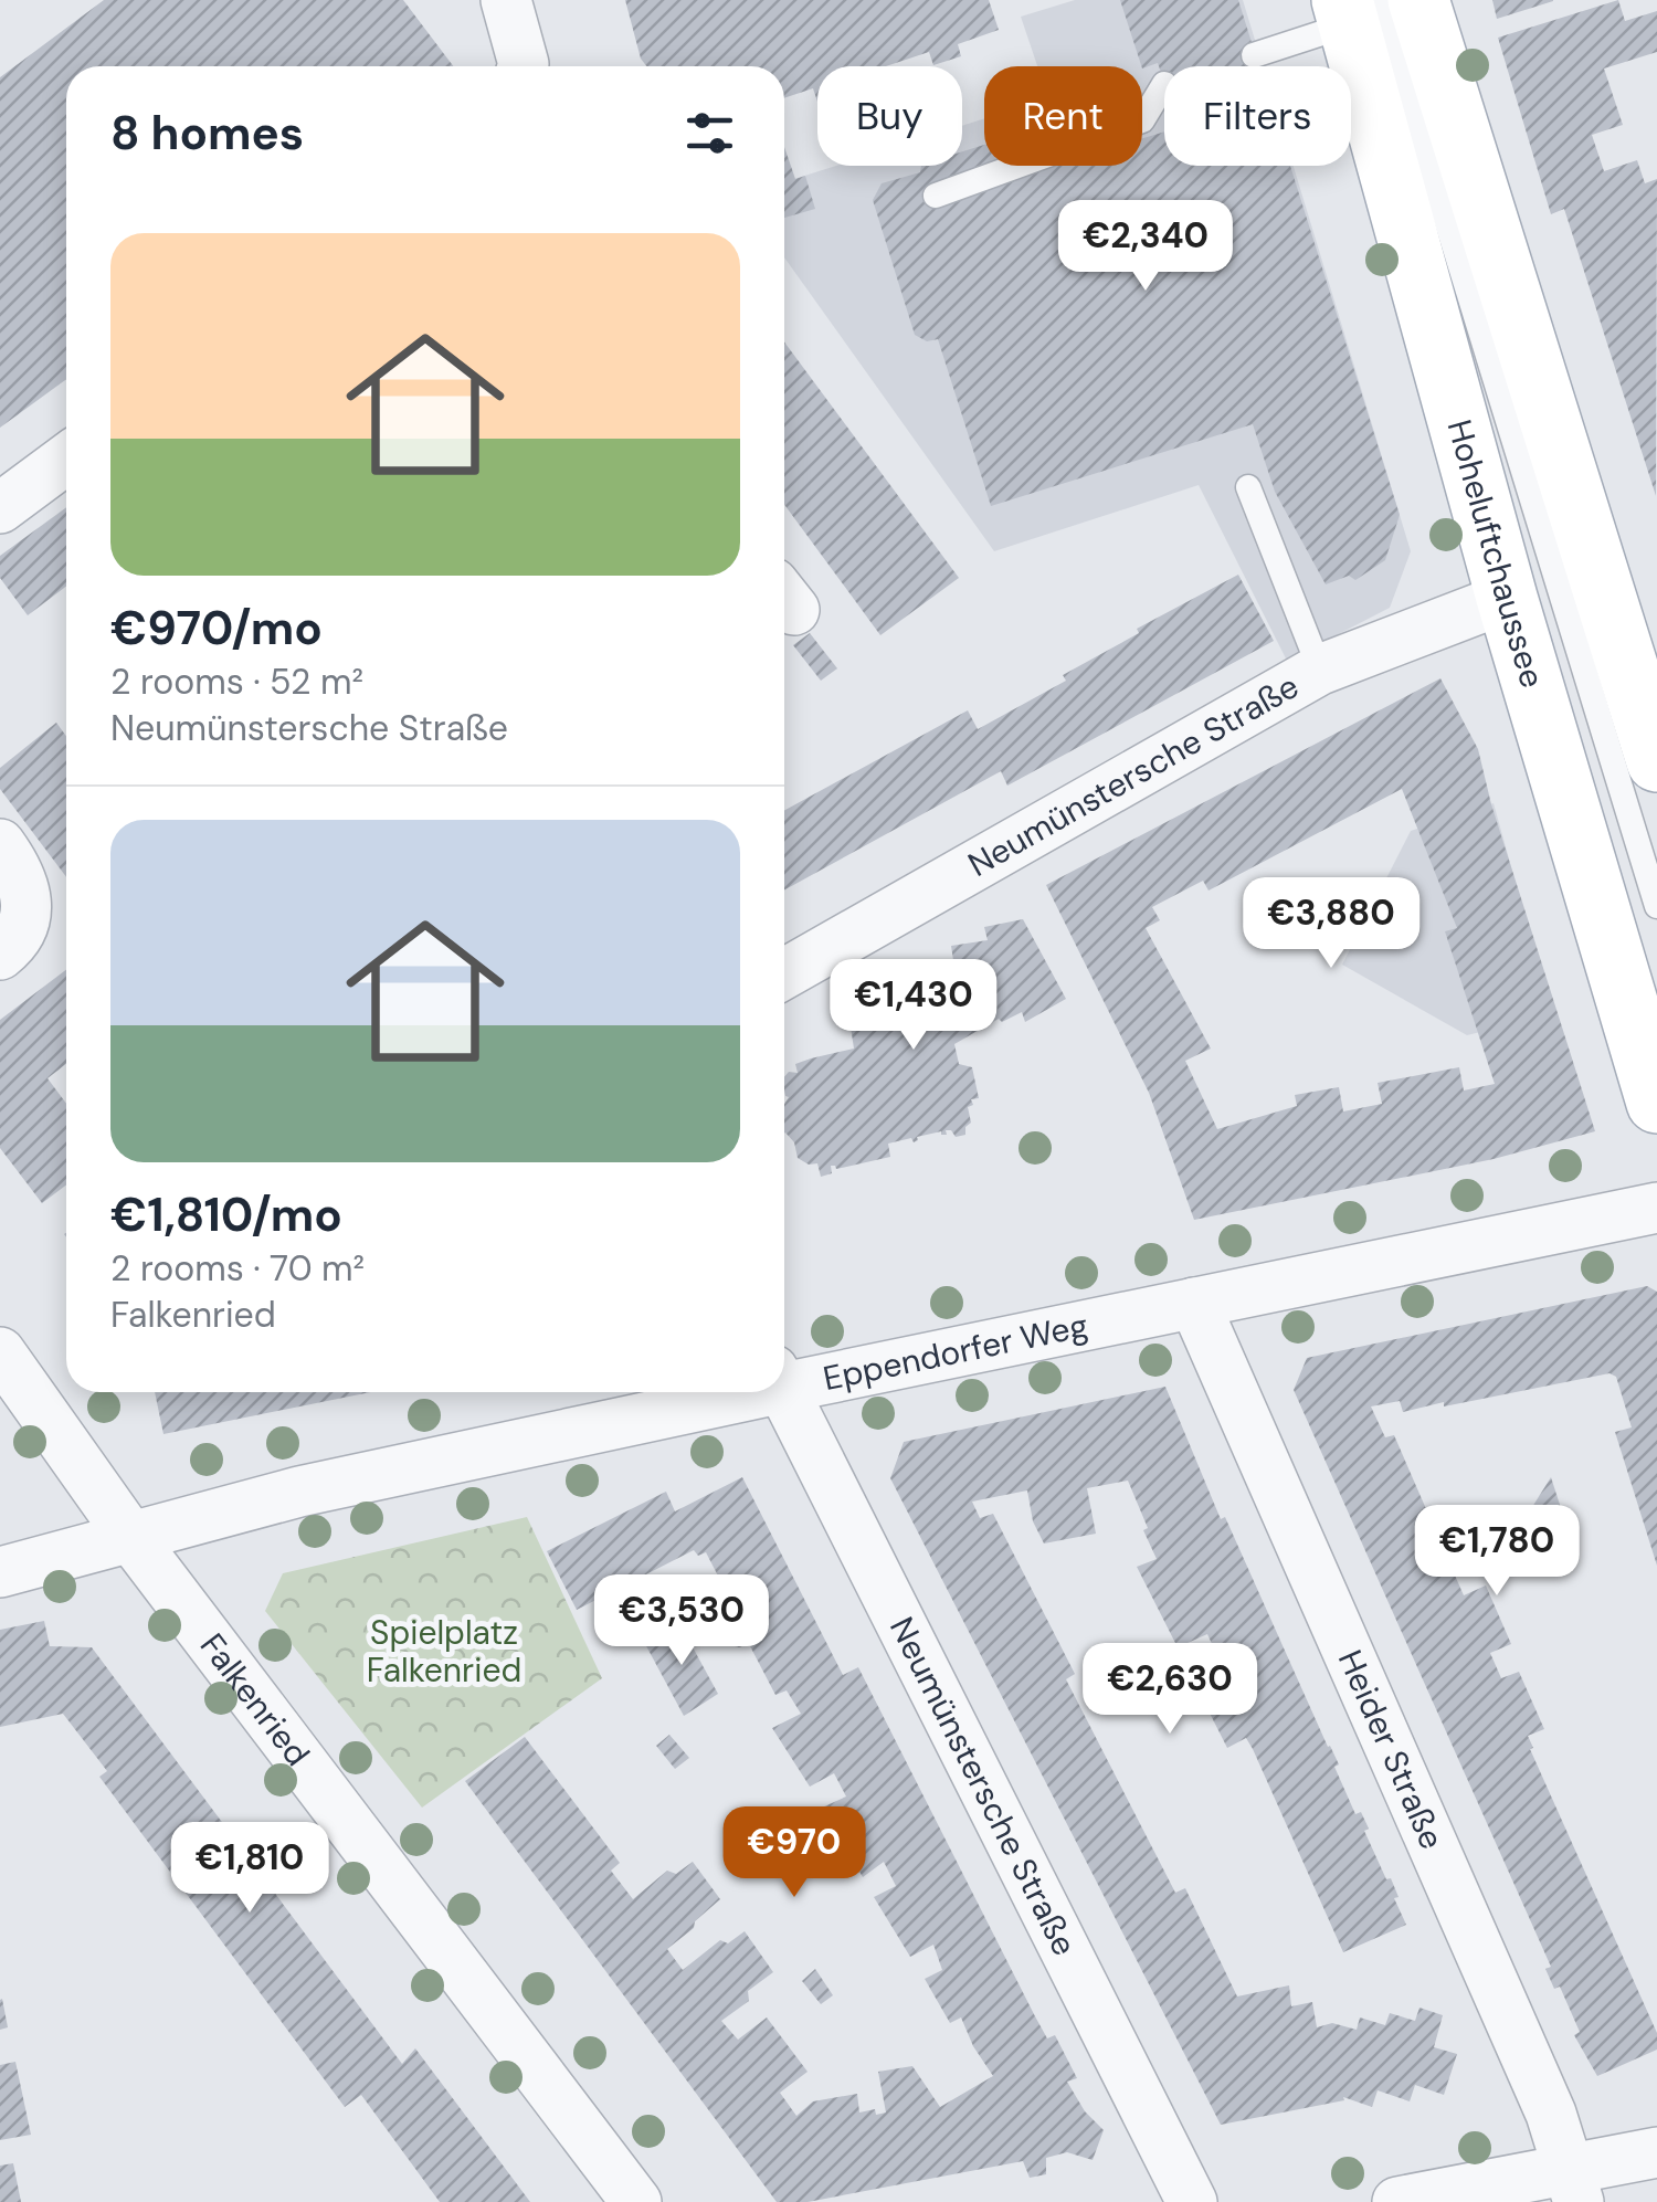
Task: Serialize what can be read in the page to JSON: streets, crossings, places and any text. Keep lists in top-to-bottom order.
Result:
{
  "streets": {
    "main road": ["Hoheluftchaussee"],
    "street": [
      "Neumünstersche Straße",
      "Eppendorfer Weg",
      "Falkenried",
      "Heider Straße"
    ]
  },
  "crossings": [
    ["Hoheluftchaussee", "Neumünstersche Straße"],
    ["Eppendorfer Weg", "Falkenried"],
    ["Eppendorfer Weg", "Heider Straße"]
  ],
  "parks": ["Spielplatz Falkenried"],
  "page": {
    "chip": ["Buy", "Rent", "Filters"],
    "heading": "8 homes",
    "list": [
      {
        "name": "€970/mo",
        "note": "2 rooms · 52 m² · Neumünstersche Straße"
      },
      {
        "name": "€1,810/mo",
        "note": "2 rooms · 70 m² · Falkenried"
      }
    ],
    "price": [
      "€2,340",
      "€3,880",
      "€1,430",
      "€1,780",
      "€3,530",
      "€2,630",
      "€970",
      "€1,810"
    ]
  }
}
